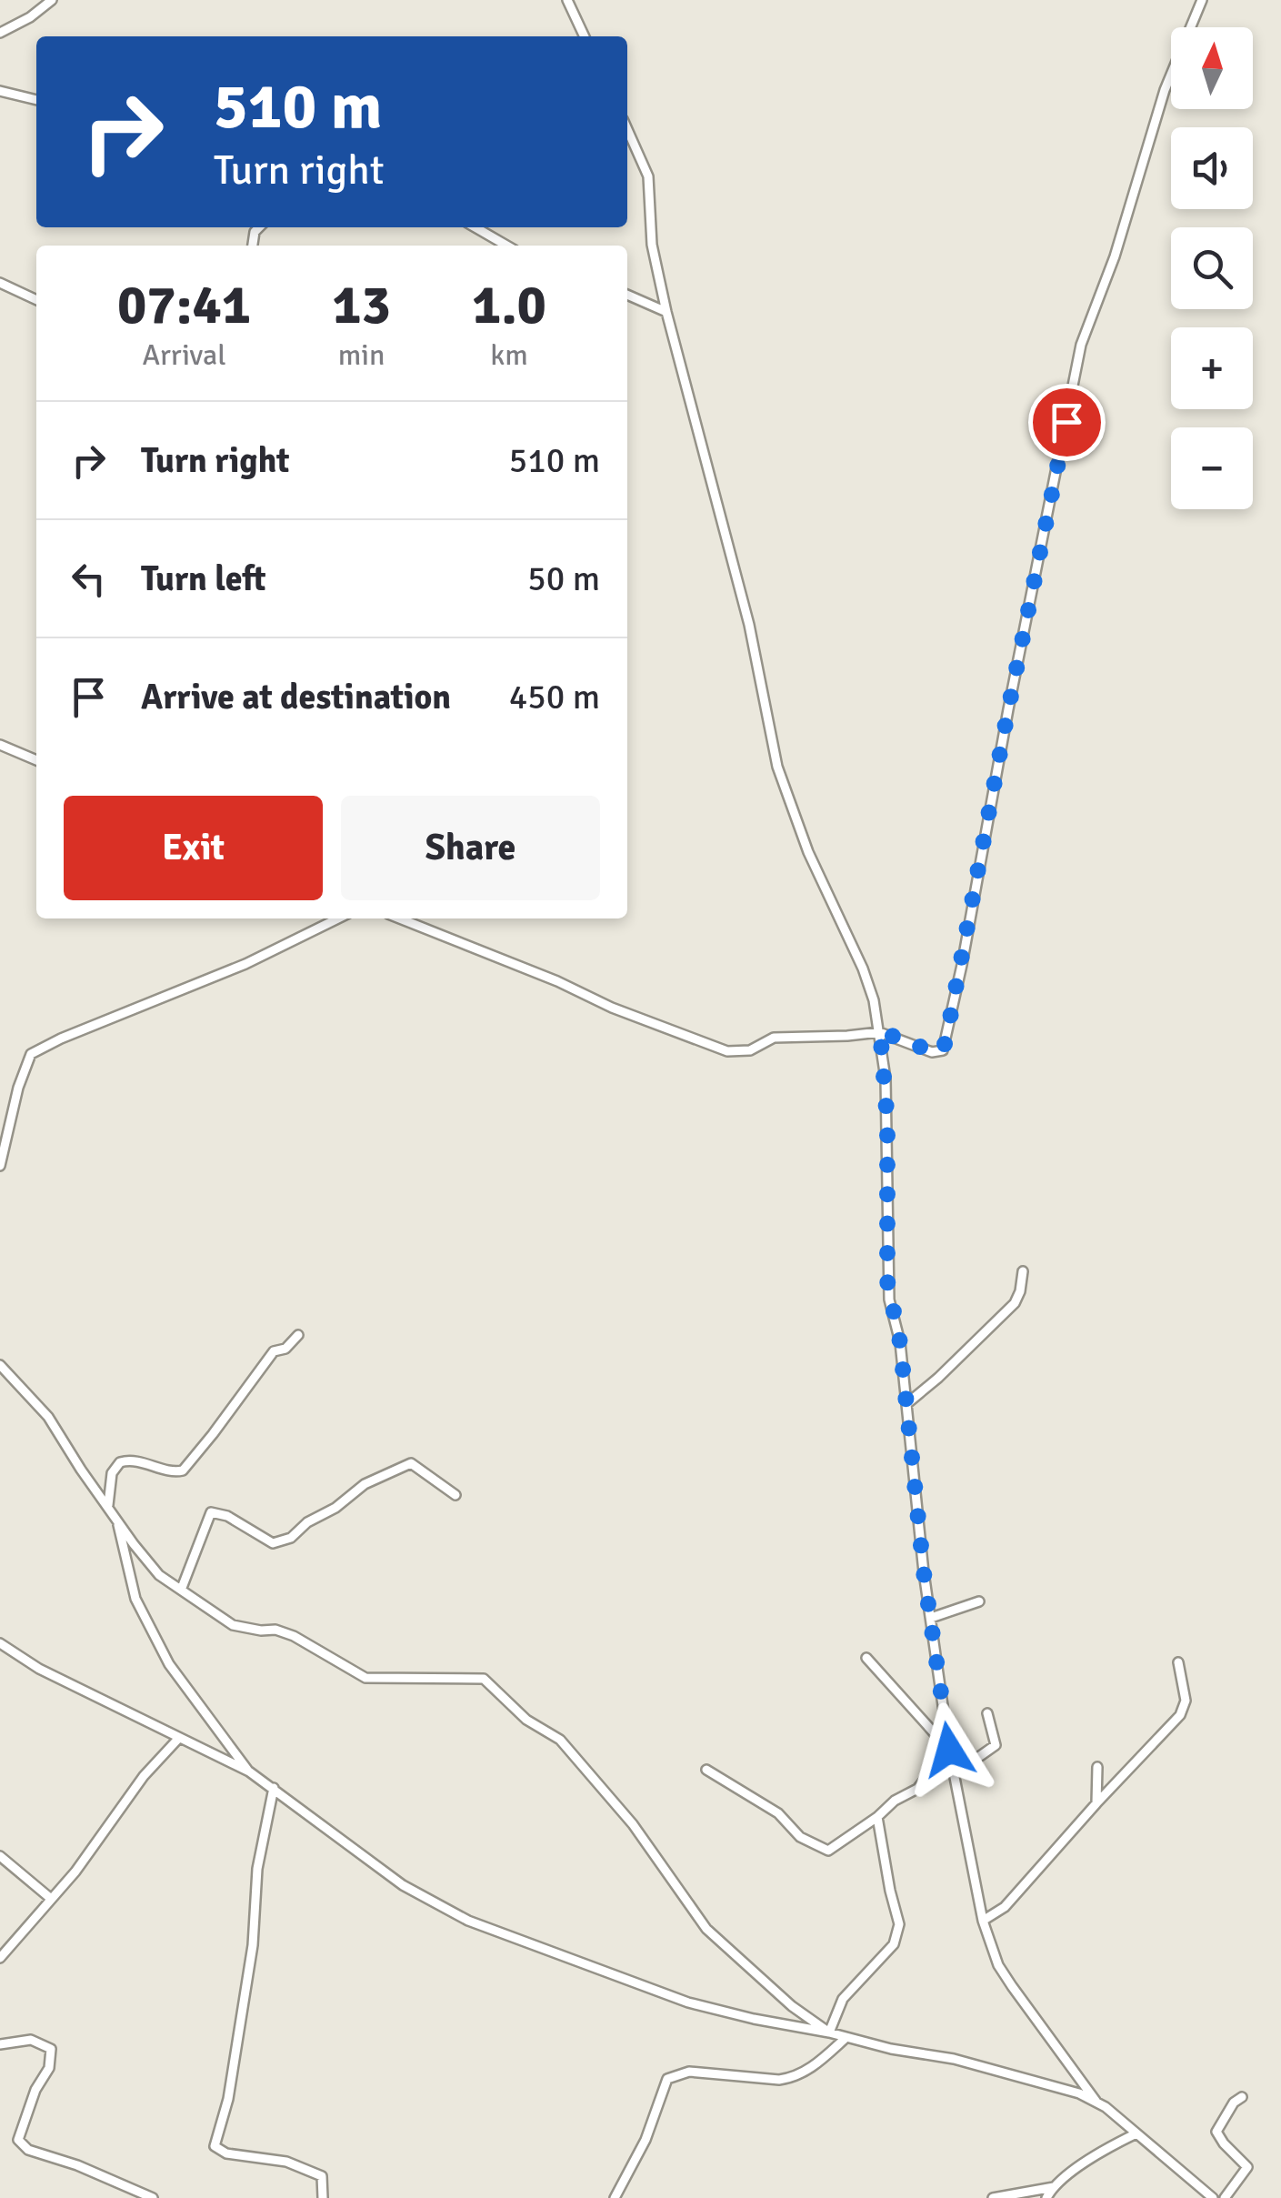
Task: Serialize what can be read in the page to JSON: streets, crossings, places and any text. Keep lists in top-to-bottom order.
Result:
{
  "north": "top",
  "page": {
    "map_buttons": ["+", "−"],
    "turn": ["510 m", "Turn right"],
    "eta": [
      "07:41",
      "Arrival",
      "13",
      "min",
      "1.0",
      "km"
    ],
    "list": [
      {
        "name": "Turn right",
        "value": "510 m"
      },
      {
        "name": "Turn left",
        "value": "50 m"
      },
      {
        "name": "Arrive at destination",
        "value": "450 m"
      }
    ],
    "buttons": ["Exit", "Share"]
  }
}
